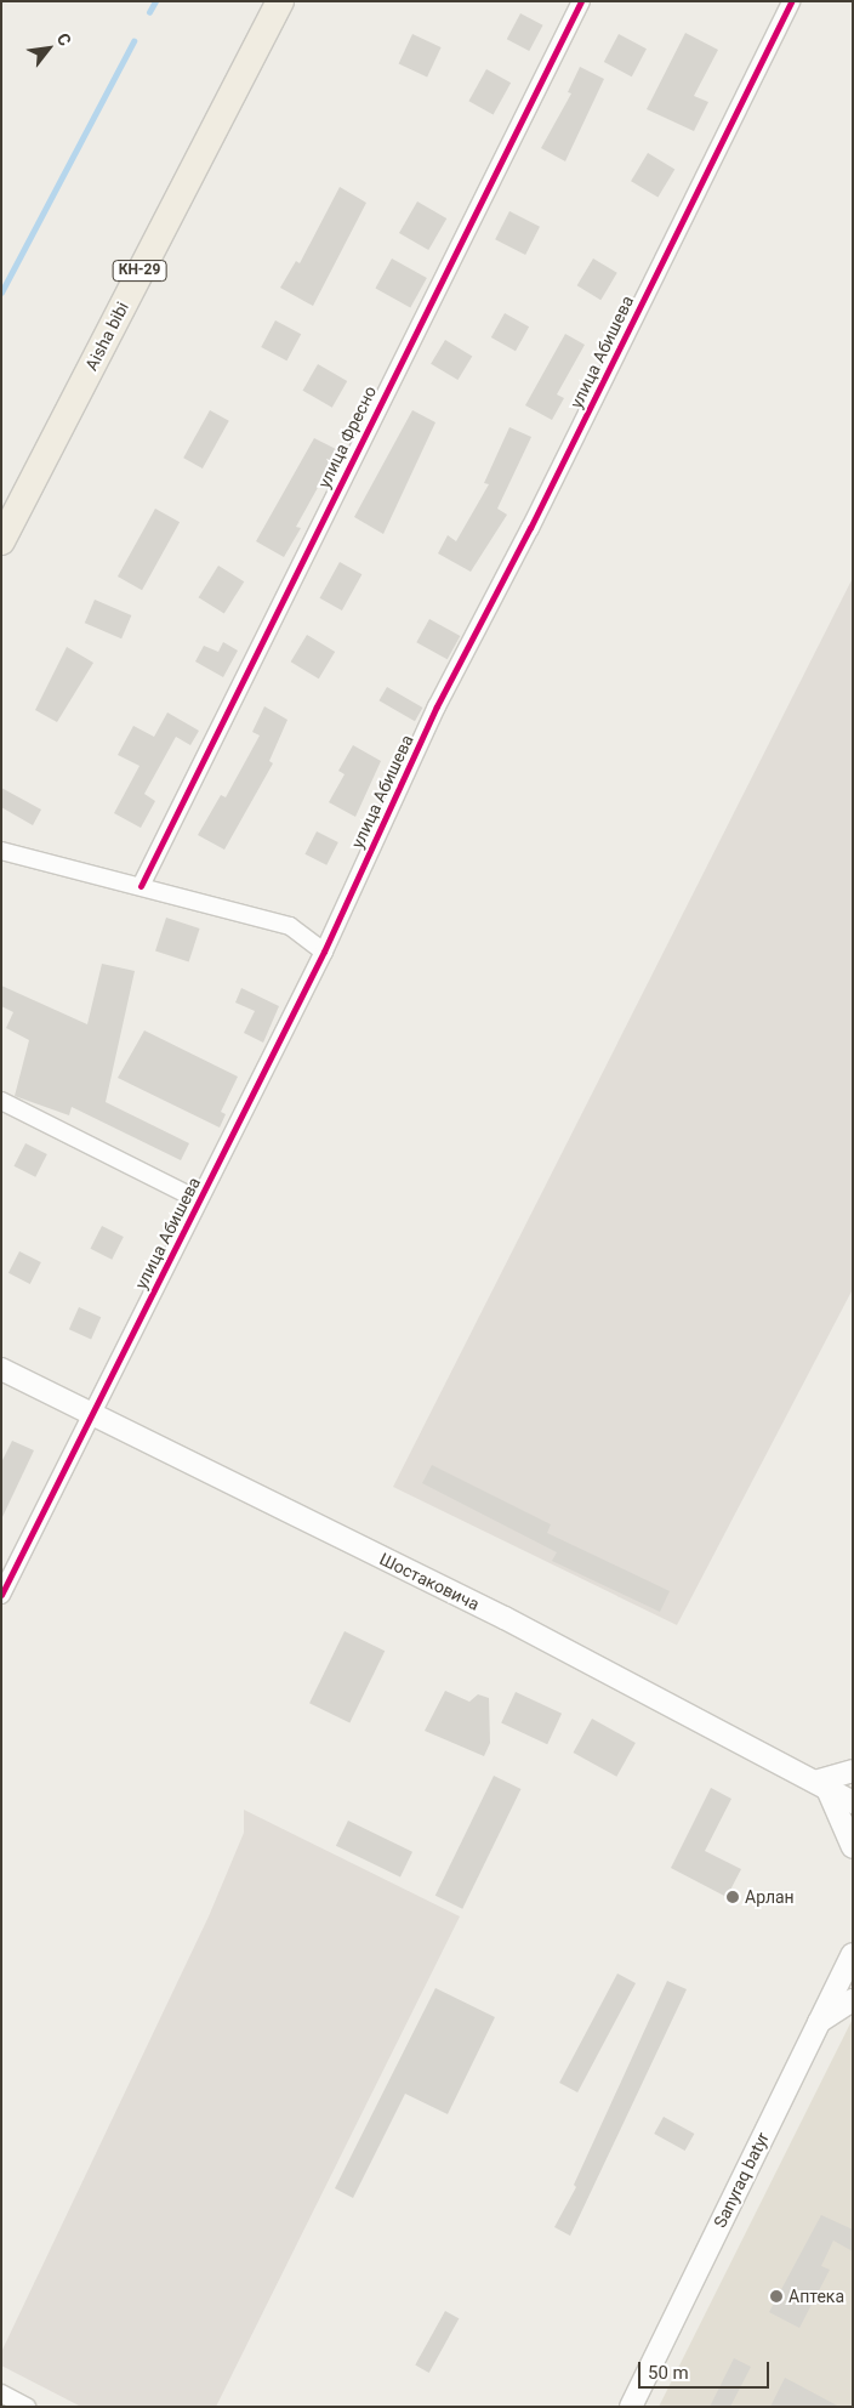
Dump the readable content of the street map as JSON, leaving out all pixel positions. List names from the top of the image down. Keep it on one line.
{"streets":{"main road":["КН-29","Aisha bibi"],"street":["улица Абишева","улица Фресно","Шостаковича","Sanyraq batyr"]},"crossings":[["улица Абишева","Шостаковича"]],"places":["Арлан","Аптека"],"scale_bar":"50 m","north":"top right"}
